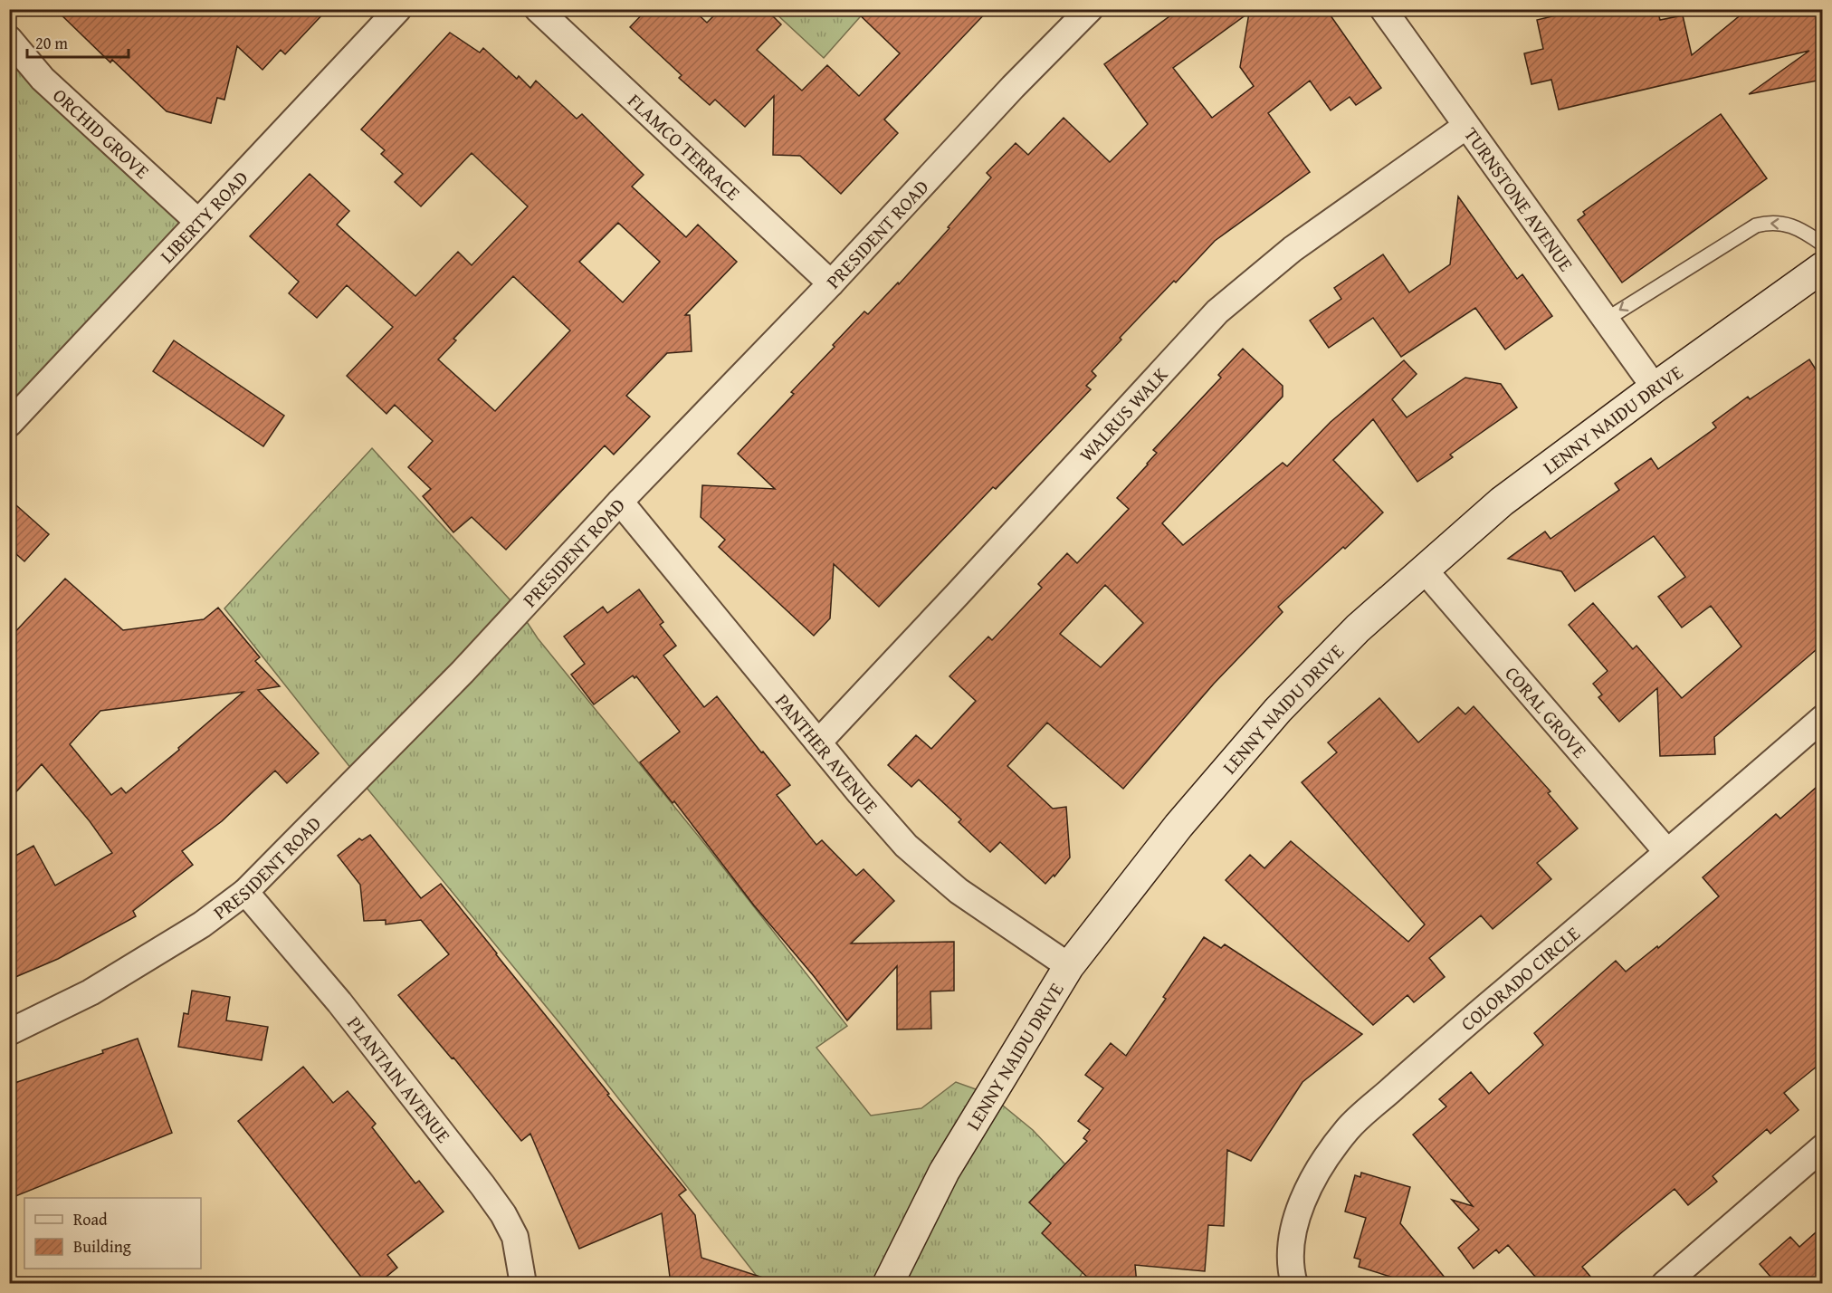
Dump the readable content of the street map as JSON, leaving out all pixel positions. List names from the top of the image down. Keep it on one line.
{"streets":{"street":["ORCHID GROVE","FLAMCO TERRACE","TURNSTONE AVENUE","LIBERTY ROAD","PRESIDENT ROAD","WALRUS WALK","LENNY NAIDU DRIVE","CORAL GROVE","PANTHER AVENUE","COLORADO CIRCLE","PLANTAIN AVENUE"]},"crossings":[["ORCHID GROVE","LIBERTY ROAD"],["FLAMCO TERRACE","PRESIDENT ROAD"],["TURNSTONE AVENUE","WALRUS WALK"],["TURNSTONE AVENUE","LENNY NAIDU DRIVE"],["PRESIDENT ROAD","PANTHER AVENUE"],["PRESIDENT ROAD","PLANTAIN AVENUE"],["WALRUS WALK","PANTHER AVENUE"],["LENNY NAIDU DRIVE","CORAL GROVE"],["LENNY NAIDU DRIVE","PANTHER AVENUE"],["CORAL GROVE","COLORADO CIRCLE"]],"legend":["Road","Building"],"scale_bar":"20 m"}
